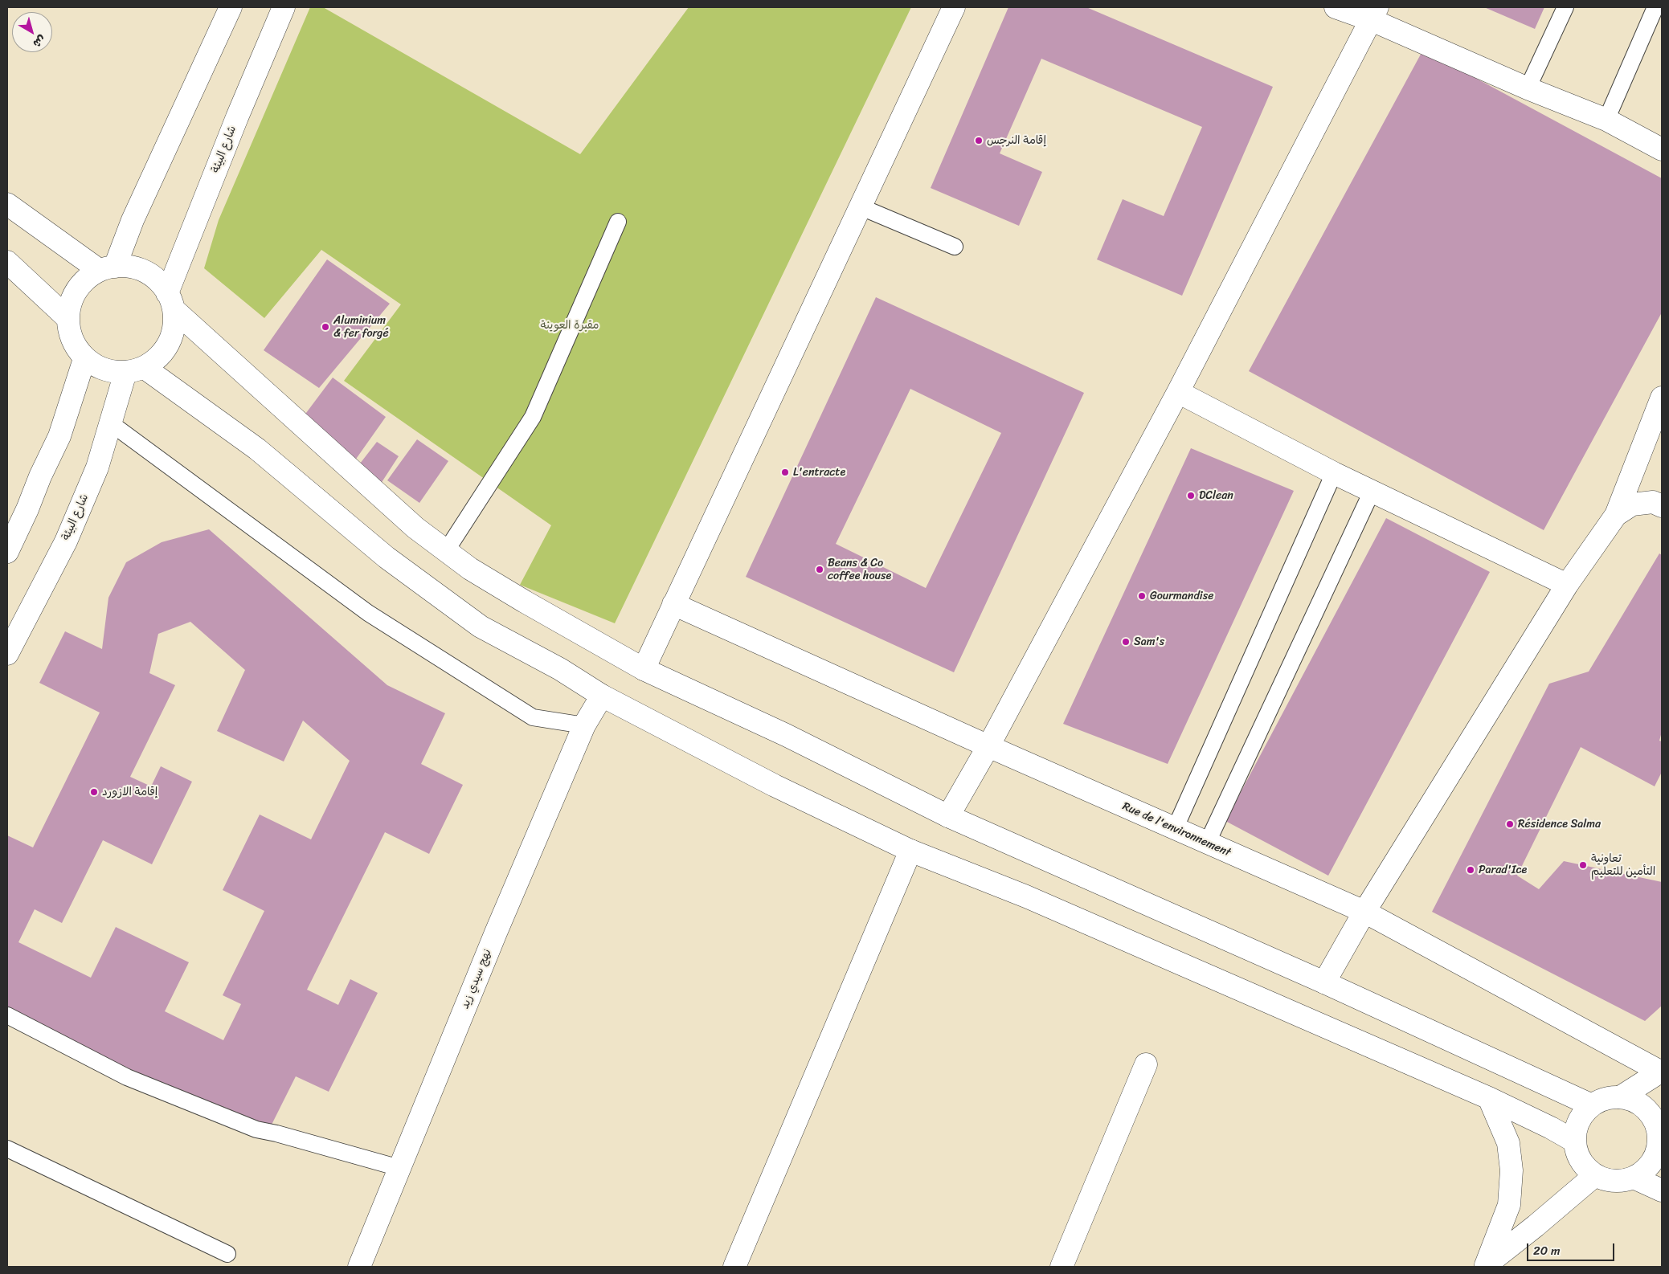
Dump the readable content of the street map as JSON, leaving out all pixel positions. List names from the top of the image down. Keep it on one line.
{"streets":{"street":["شارع البيئة","Rue de l'environnement","نهج سيدي زيد"]},"parks":["مقبرة العوينة"],"places":["إقامة النرجس","Aluminium & fer forgé","L'entracte","DClean","Beans & Co coffee house","Gourmandise","Sam's","إقامة الازورد","Résidence Salma","تعاونية التأمين للتعليم","Parad'Ice"],"scale_bar":"20 m","north":"bottom right"}
